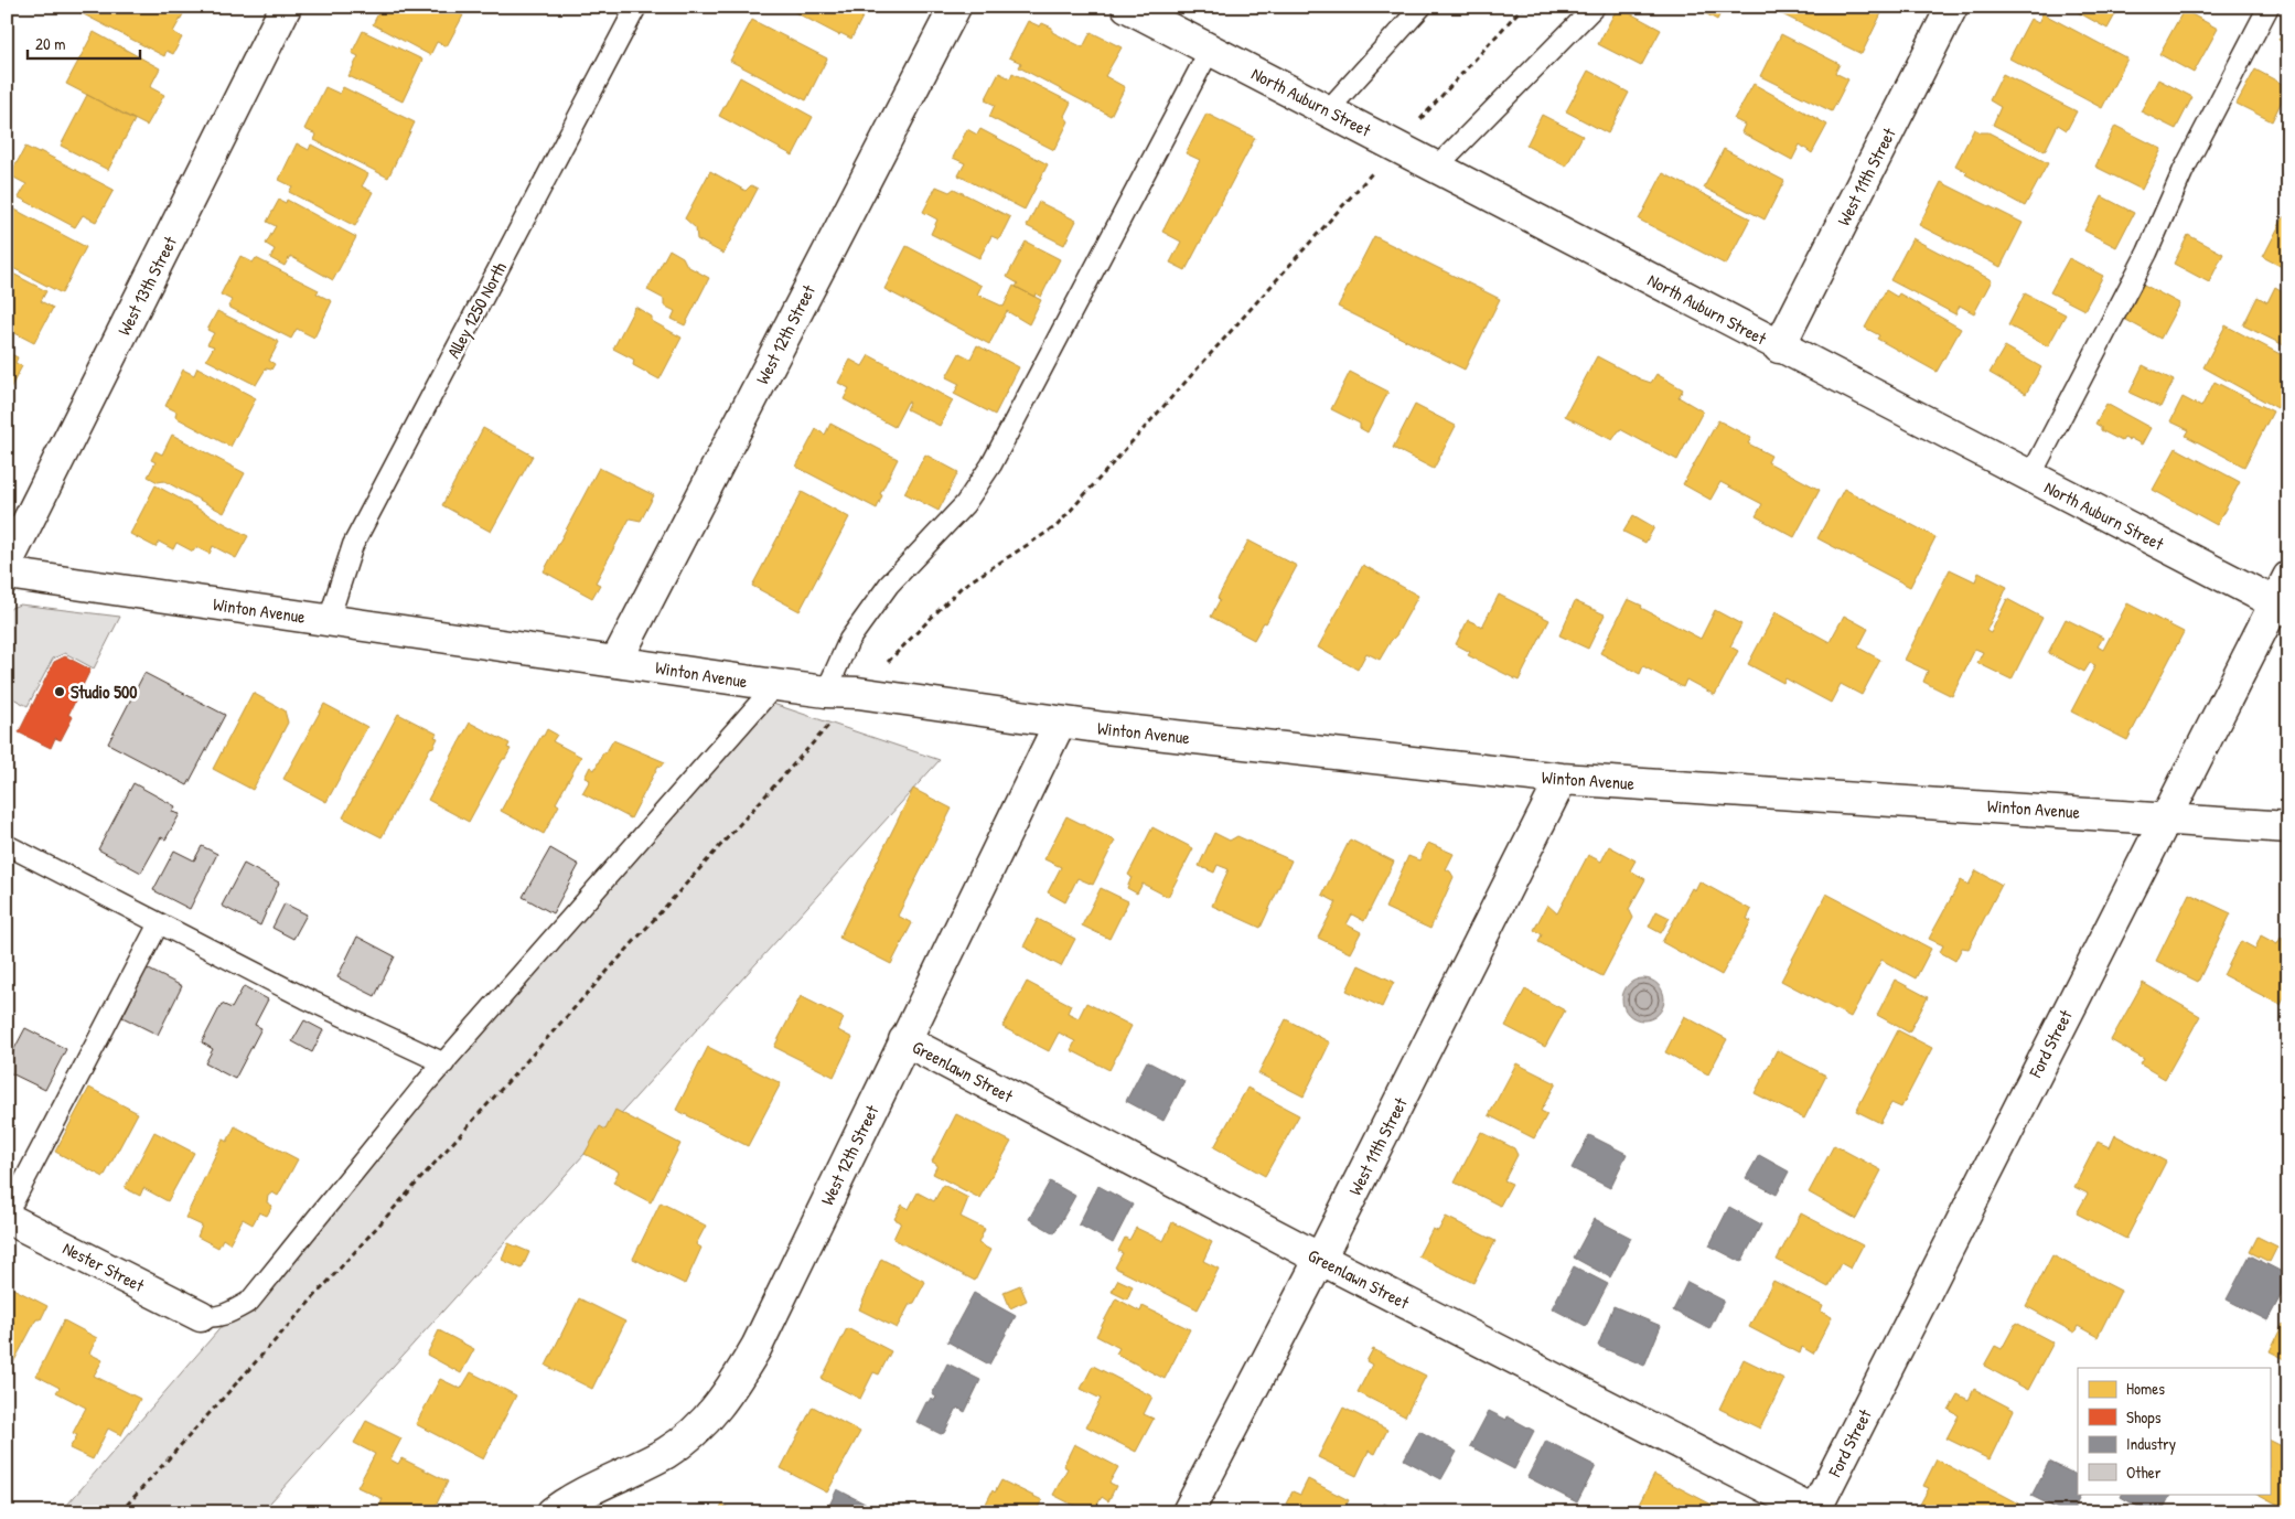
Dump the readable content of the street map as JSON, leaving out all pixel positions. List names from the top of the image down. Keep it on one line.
{"streets":{"street":["North Auburn Street","West 11th Street","West 13th Street","West 12th Street","Winton Avenue","Ford Street","Greenlawn Street","Nester Street"],"lane":["Alley 1250 North"]},"crossings":[["North Auburn Street","West 11th Street"],["North Auburn Street","Ford Street"],["West 11th Street","Winton Avenue"],["West 11th Street","Greenlawn Street"],["Alley 1250 North","Winton Avenue"],["West 12th Street","Winton Avenue"],["West 12th Street","Greenlawn Street"],["Winton Avenue","Ford Street"],["Ford Street","Greenlawn Street"]],"places":["Studio 500"],"legend":["Homes","Shops","Industry","Other"],"scale_bar":"20 m"}
